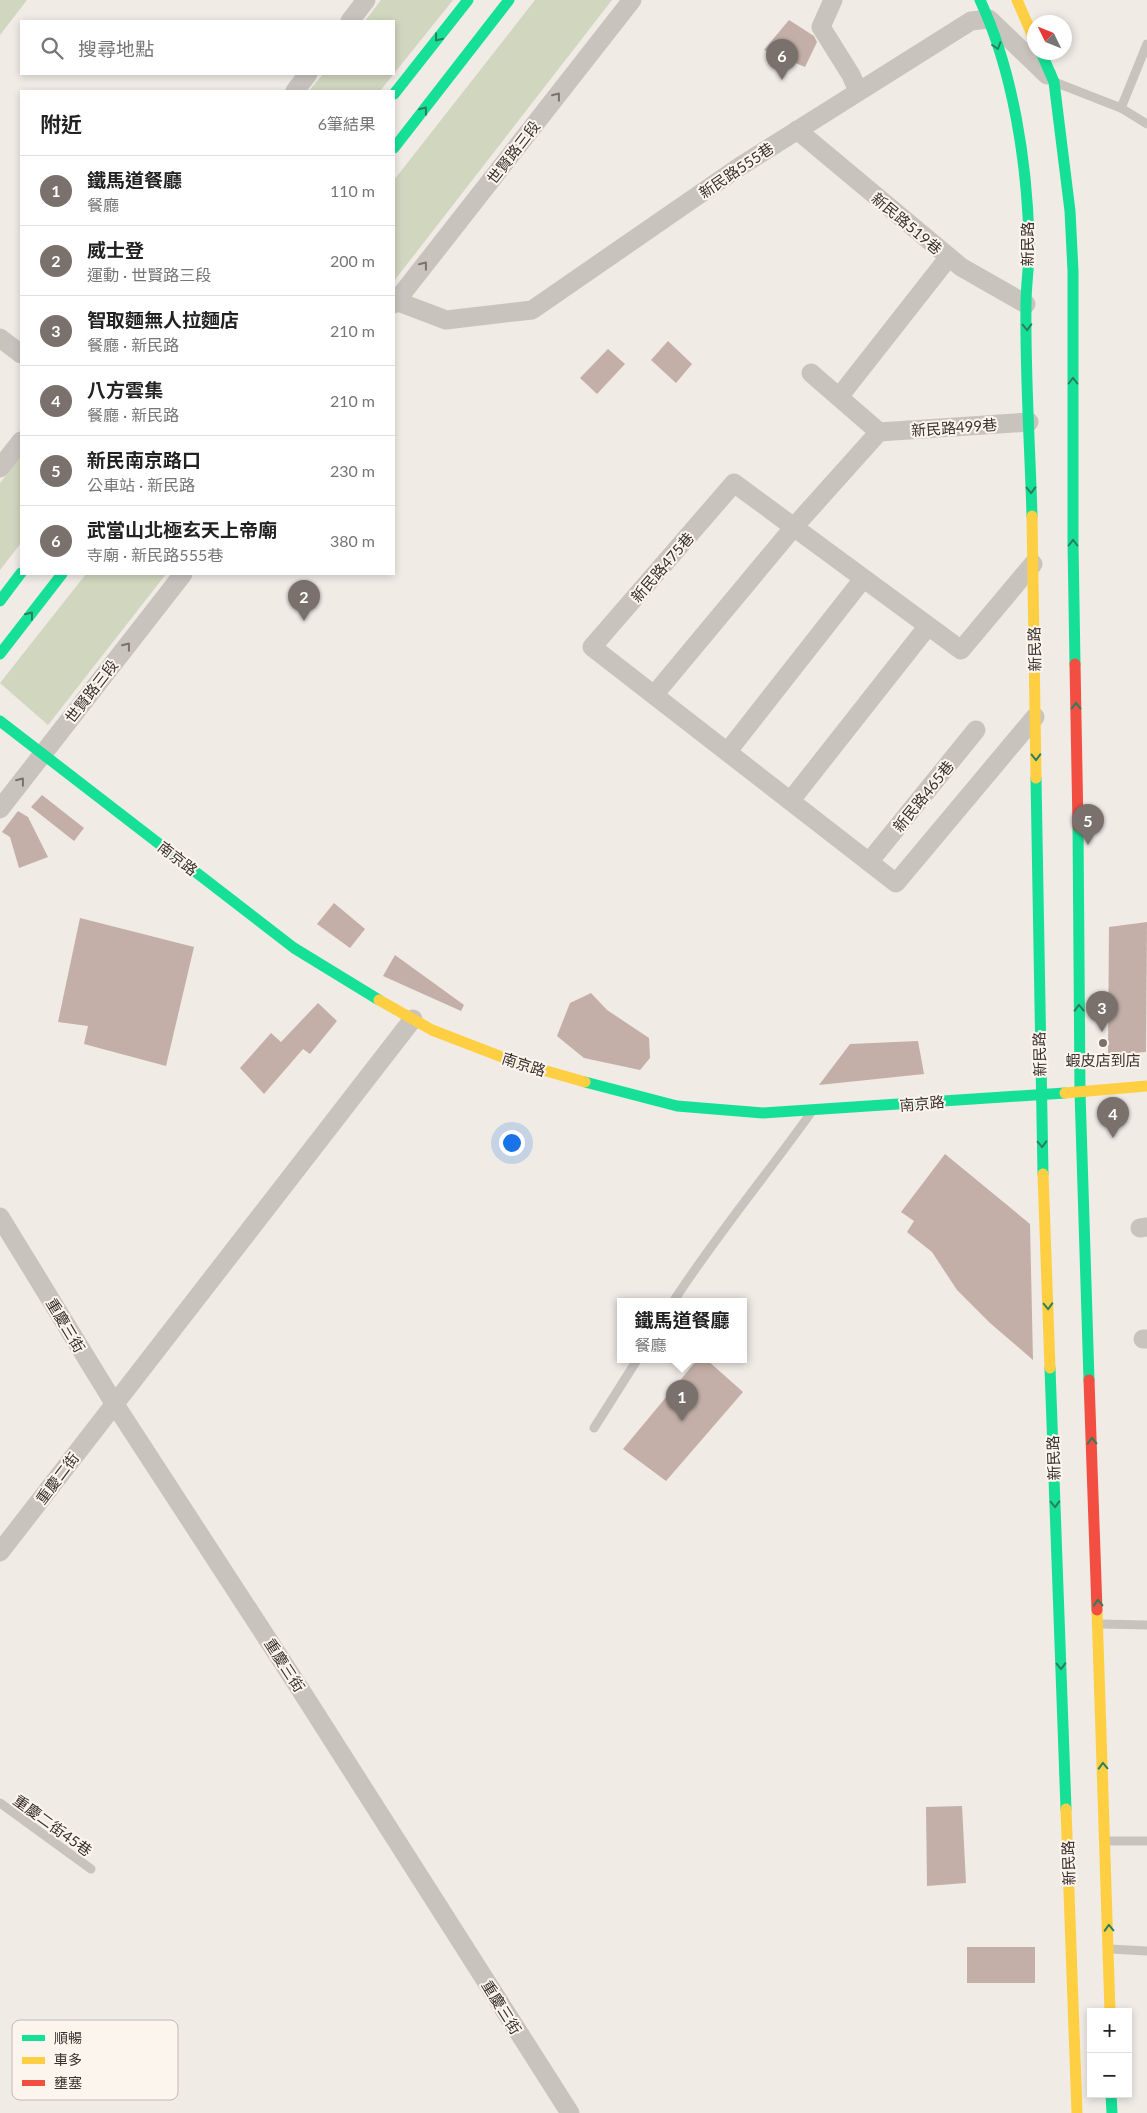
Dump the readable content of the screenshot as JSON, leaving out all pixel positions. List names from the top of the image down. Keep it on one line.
{"streets":{"street":["世賢路三段","新民路555巷","新民路519巷","新民路","新民路499巷","新民路475巷","新民路465巷","南京路","重慶三街","重慶二街"],"lane":["重慶二街45巷"]},"crossings":[["世賢路三段","新民路555巷"],["世賢路三段","南京路"],["新民路555巷","新民路519巷"],["新民路555巷","新民路"],["新民路519巷","新民路"],["新民路","新民路499巷"],["新民路","新民路475巷"],["新民路","南京路"],["新民路475巷","新民路465巷"],["南京路","重慶二街"],["重慶三街","重慶二街"]],"places":["蝦皮店到店"],"legend":["順暢","車多","壅塞"],"north":"top left","page":{"search":"搜尋地點","pins":["6","2","5","3","4","1"],"heading":["附近","6筆結果"],"list":[{"mark":"1","name":"鐵馬道餐廳","note":"餐廳","value":"110 m"},{"mark":"2","name":"威士登","note":"運動 · 世賢路三段","value":"200 m"},{"mark":"3","name":"智取麵無人拉麵店","note":"餐廳 · 新民路","value":"210 m"},{"mark":"4","name":"八方雲集","note":"餐廳 · 新民路","value":"210 m"},{"mark":"5","name":"新民南京路口","note":"公車站 · 新民路","value":"230 m"},{"mark":"6","name":"武當山北極玄天上帝廟","note":"寺廟 · 新民路555巷","value":"380 m"}],"popup":["鐵馬道餐廳","餐廳"],"map_buttons":["+","−"]}}
